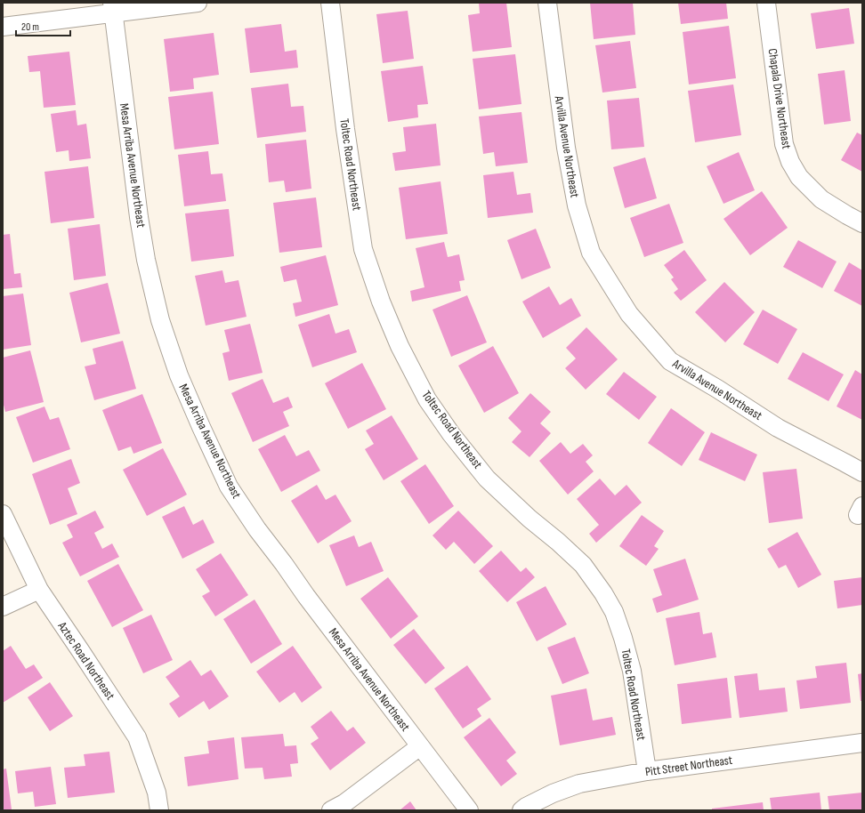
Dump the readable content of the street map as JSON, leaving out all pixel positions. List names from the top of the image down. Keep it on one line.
{"streets":{"street":["Chapala Drive Northeast","Arvilla Avenue Northeast","Toltec Road Northeast","Mesa Arriba Avenue Northeast","Aztec Road Northeast","Pitt Street Northeast"]},"crossings":[["Toltec Road Northeast","Pitt Street Northeast"]],"scale_bar":"20 m"}
